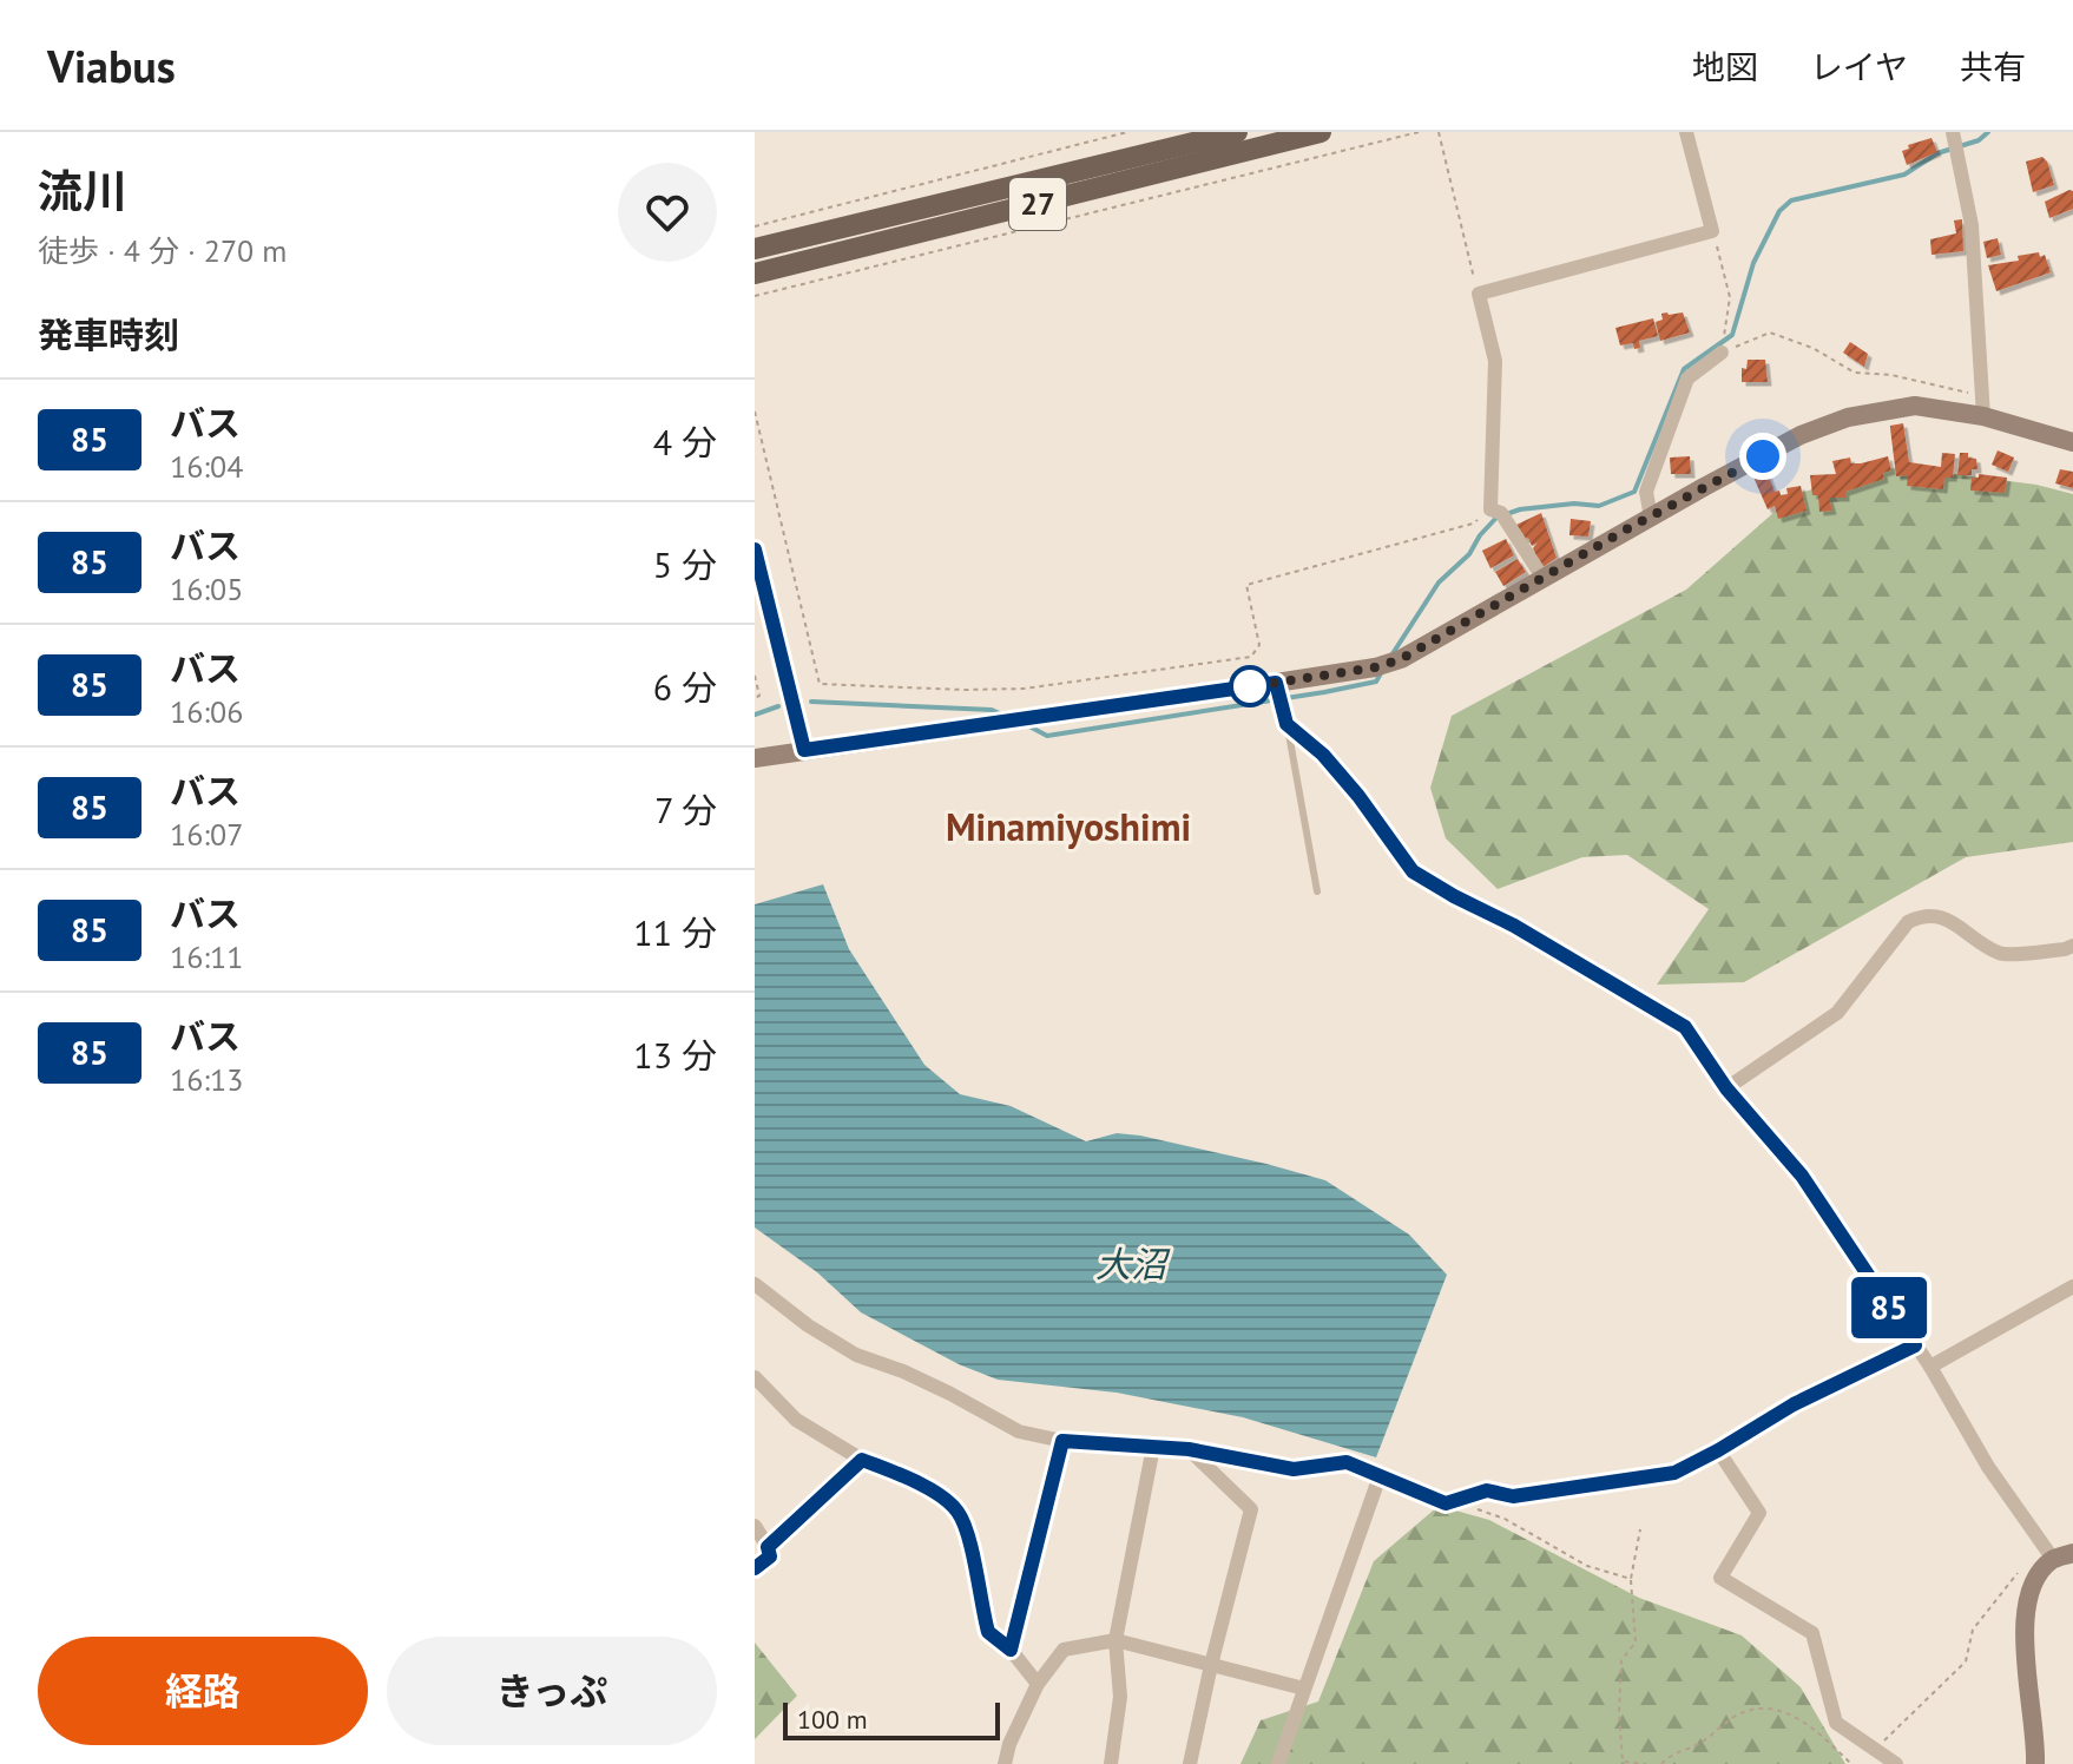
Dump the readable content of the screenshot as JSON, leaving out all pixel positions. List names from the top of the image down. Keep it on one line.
{"streets":{"main road":["27"]},"districts":["Minamiyoshimi"],"water":["大沼"],"lines":["bus line 85"],"scale_bar":"100 m","page":{"header":"Viabus","nav":["地図","レイヤ","共有"],"heading":[["流川","徒歩 · 4 分 · 270 m"],"発車時刻"],"on_map":"85","list":[{"mark":"85","name":"バス","note":"16:04","value":"4 分"},{"mark":"85","name":"バス","note":"16:05","value":"5 分"},{"mark":"85","name":"バス","note":"16:06","value":"6 分"},{"mark":"85","name":"バス","note":"16:07","value":"7 分"},{"mark":"85","name":"バス","note":"16:11","value":"11 分"},{"mark":"85","name":"バス","note":"16:13","value":"13 分"}],"buttons":["経路","きっぷ"],"scale":"100 m"}}
